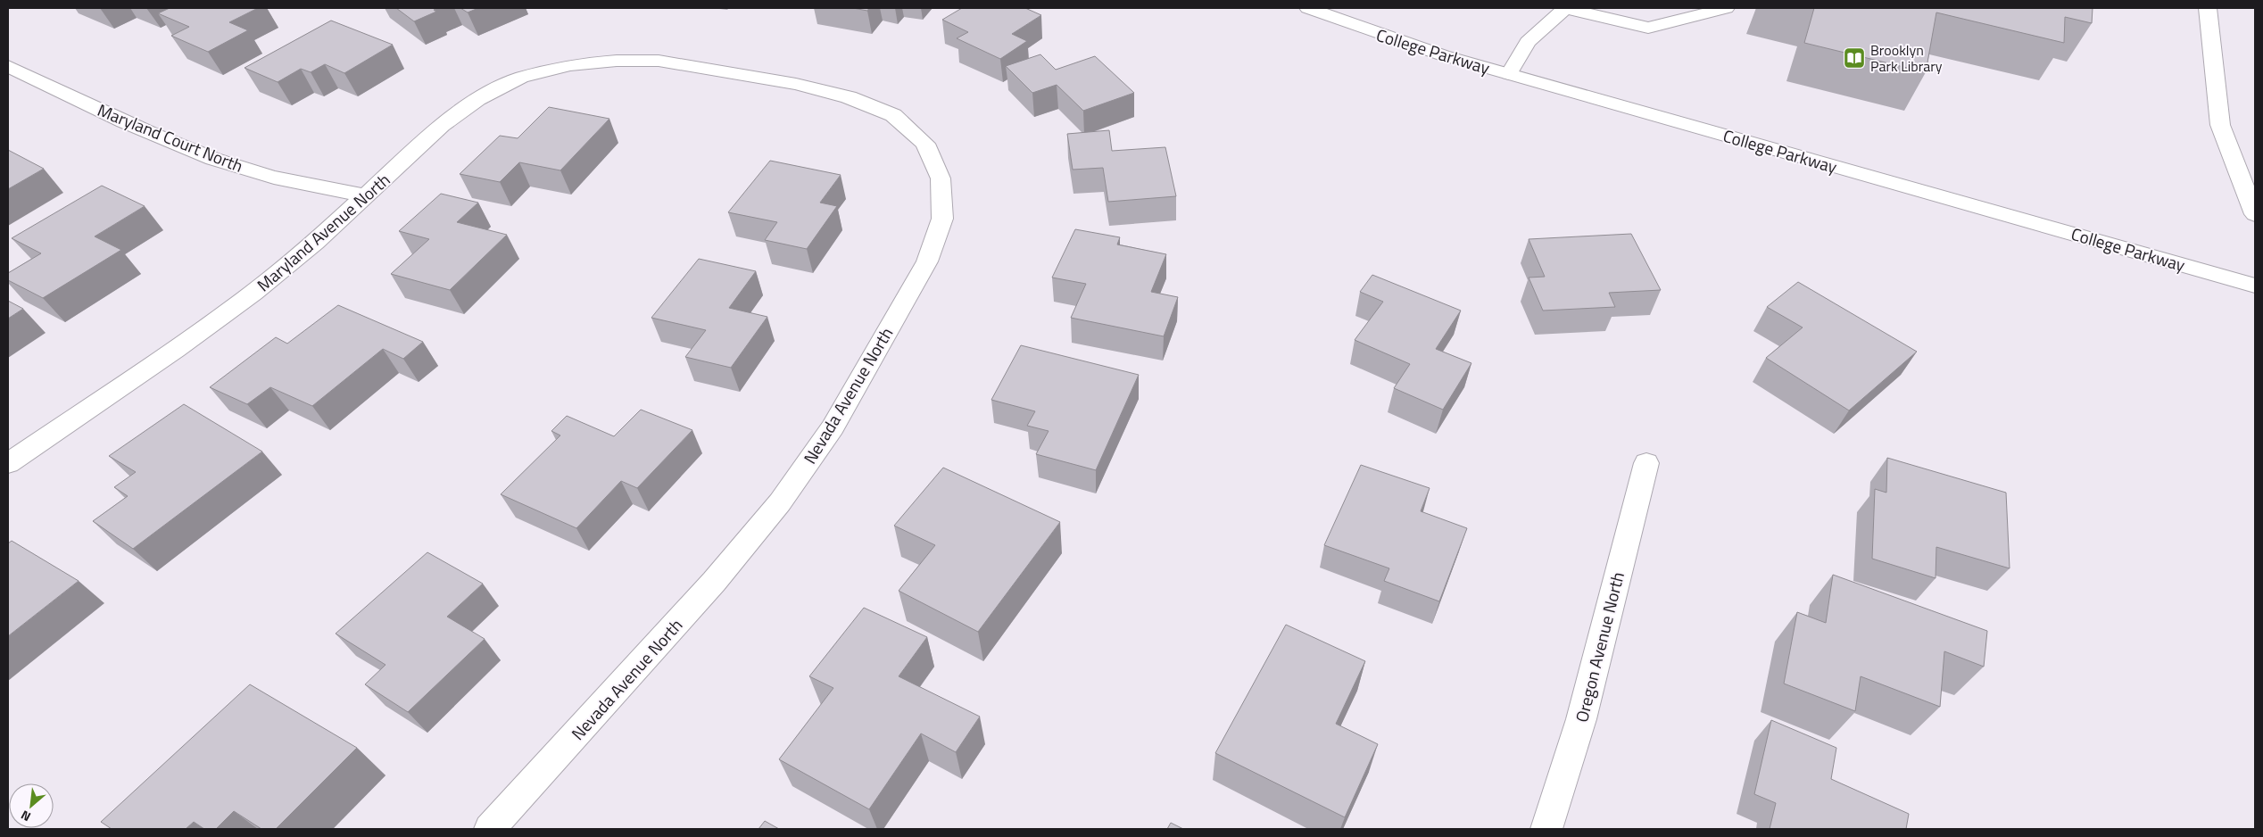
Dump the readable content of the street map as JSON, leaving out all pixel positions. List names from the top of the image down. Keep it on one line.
{"streets":{"street":["College Parkway","Maryland Court North","Maryland Avenue North","Nevada Avenue North","Oregon Avenue North"]},"crossings":[["Maryland Court North","Maryland Avenue North"],["Maryland Avenue North","Nevada Avenue North"]],"places":{"library":["Brooklyn Park Library"]},"north":"bottom left"}
